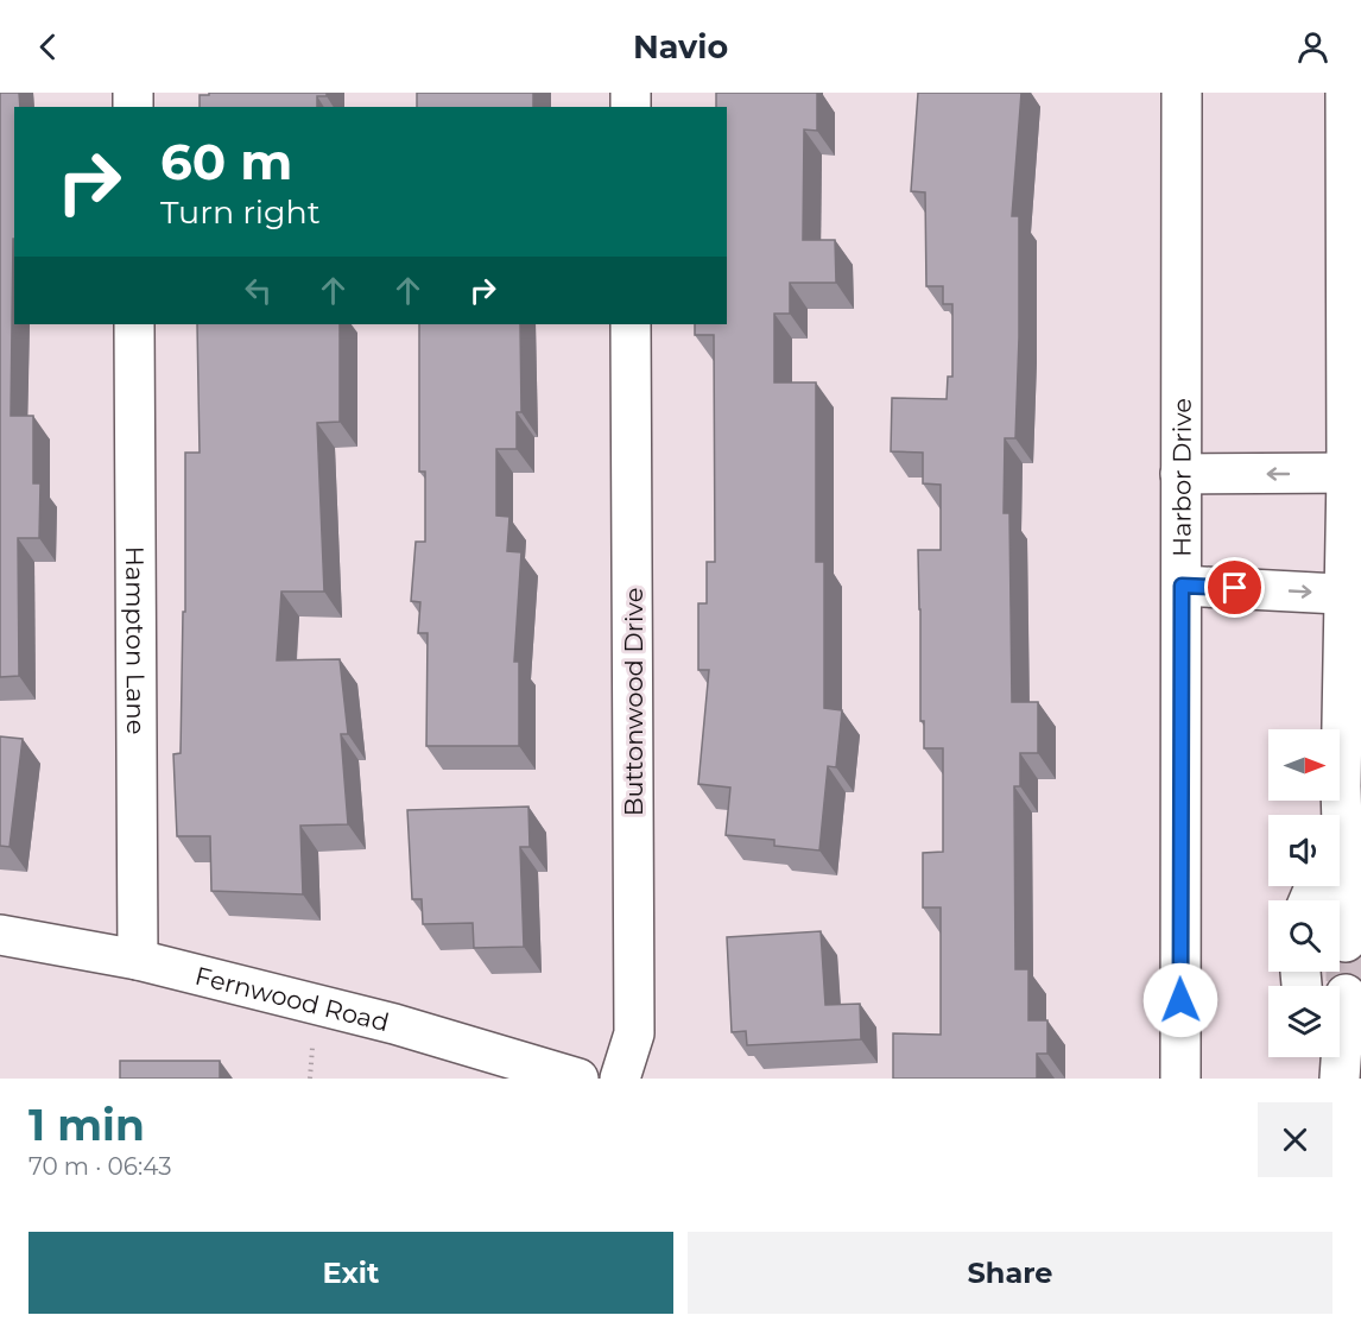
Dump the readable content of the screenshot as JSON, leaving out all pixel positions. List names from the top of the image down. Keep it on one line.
{"streets":{"street":["Harbor Drive","Hampton Lane","Buttonwood Drive","Fernwood Road"]},"crossings":[["Hampton Lane","Fernwood Road"]],"north":"right","page":{"header":"Navio","turn":["60 m","Turn right"],"heading":["1 min","70 m · 06:43"],"buttons":["Exit","Share"]}}
